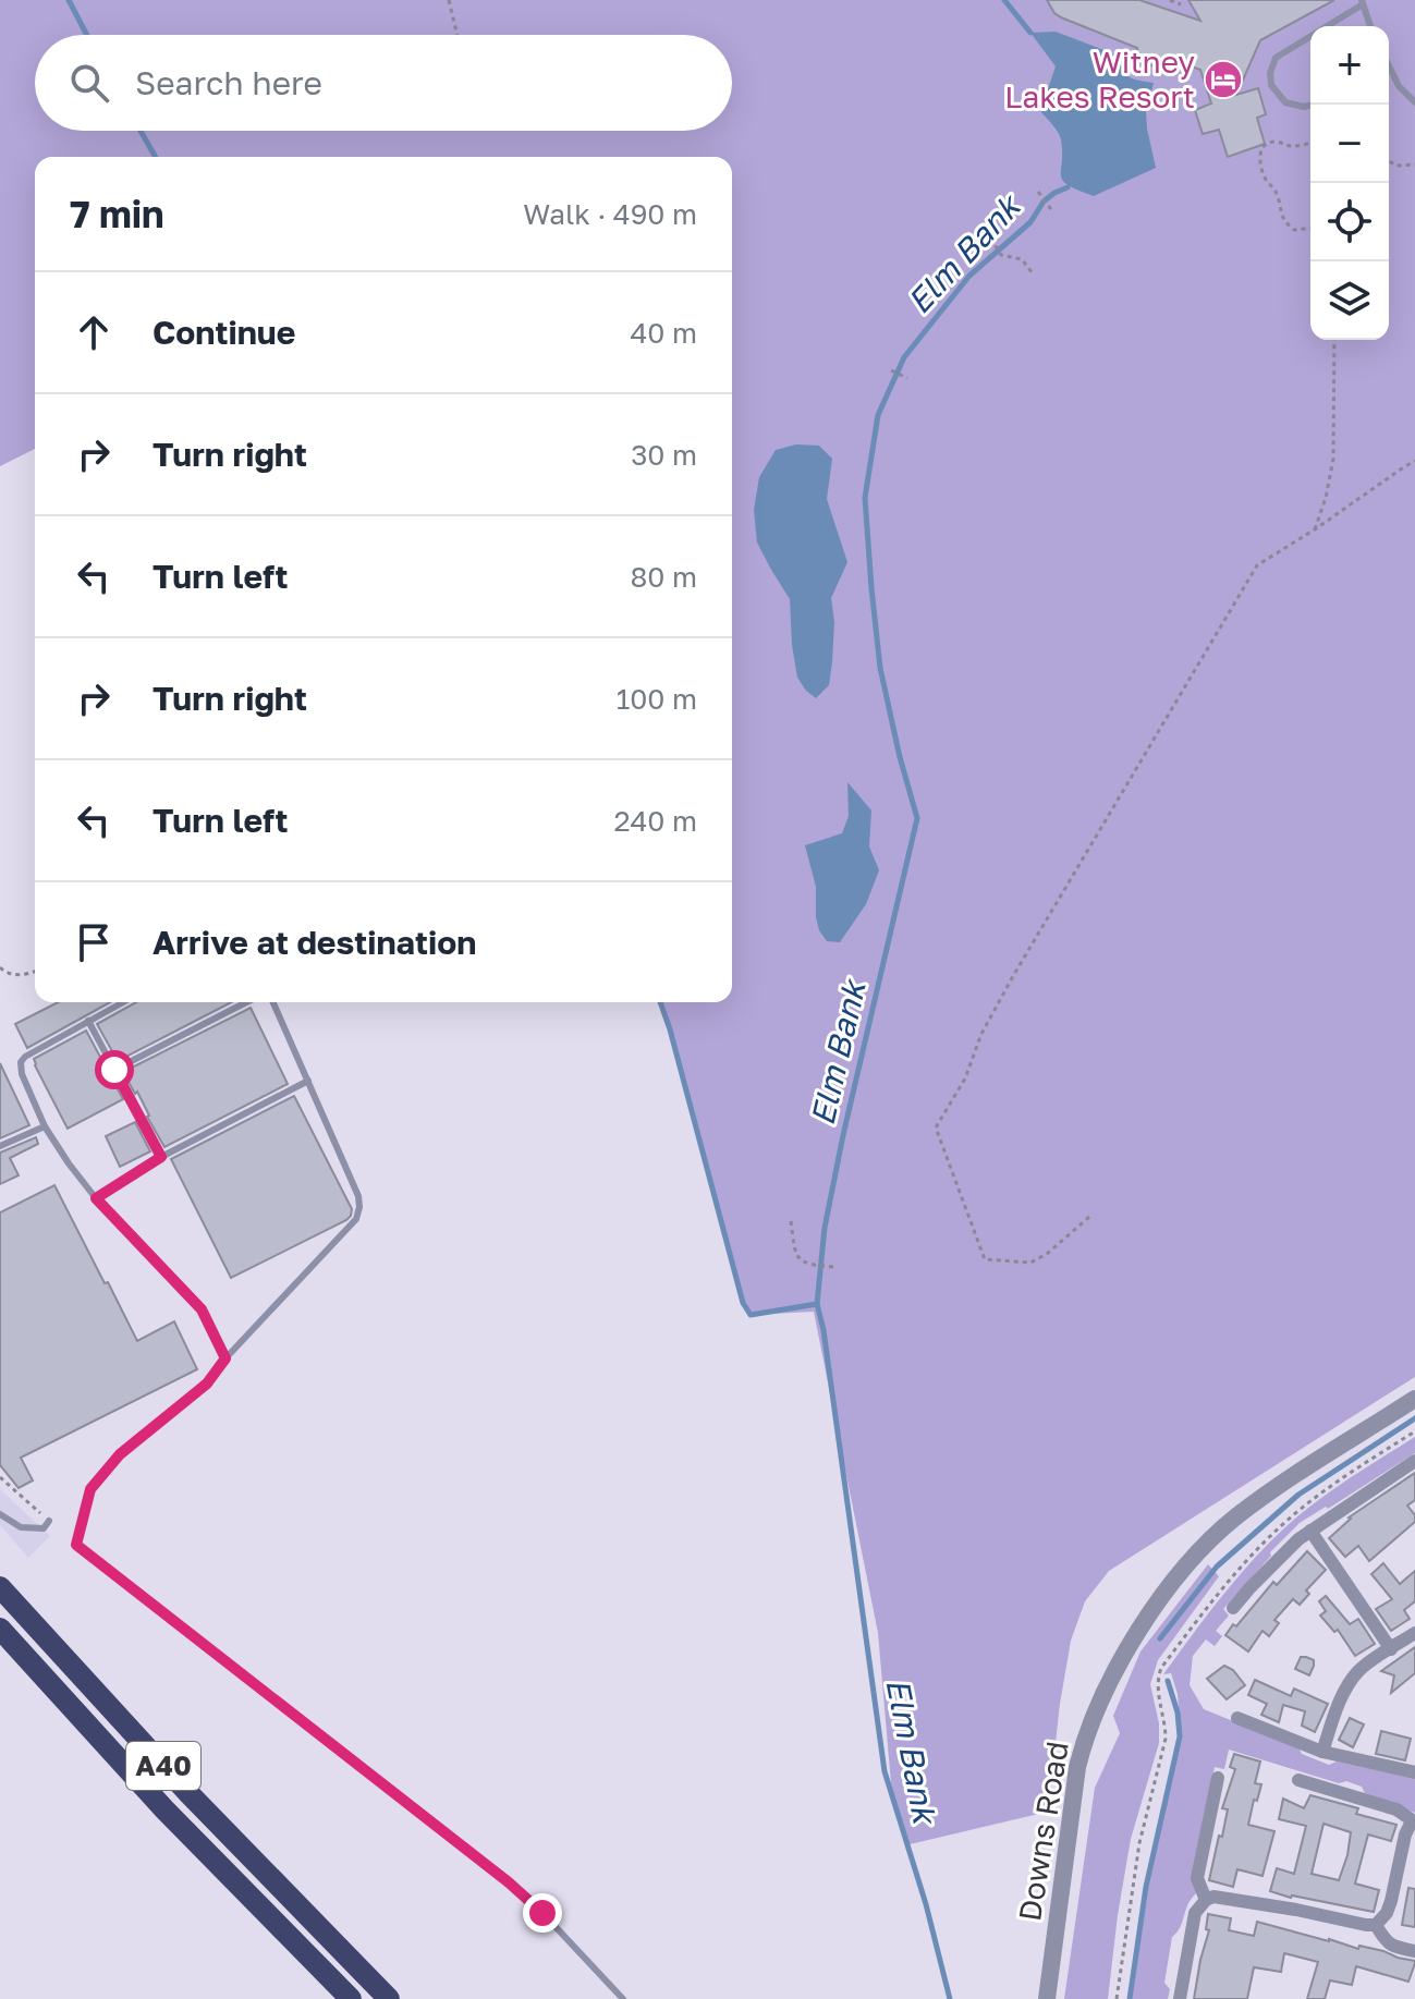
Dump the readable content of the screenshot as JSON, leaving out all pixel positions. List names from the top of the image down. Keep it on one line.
{"streets":{"highway":["A40"],"street":["Downs Road"]},"water":["Elm Bank"],"places":{"hotel":["Witney Lakes Resort"]},"page":{"map_buttons":["+","−"],"search":"Search here","heading":["7 min","Walk · 490 m"],"list":[["Continue","40 m"],["Turn right","30 m"],["Turn left","80 m"],["Turn right","100 m"],["Turn left","240 m"],"Arrive at destination"]}}
